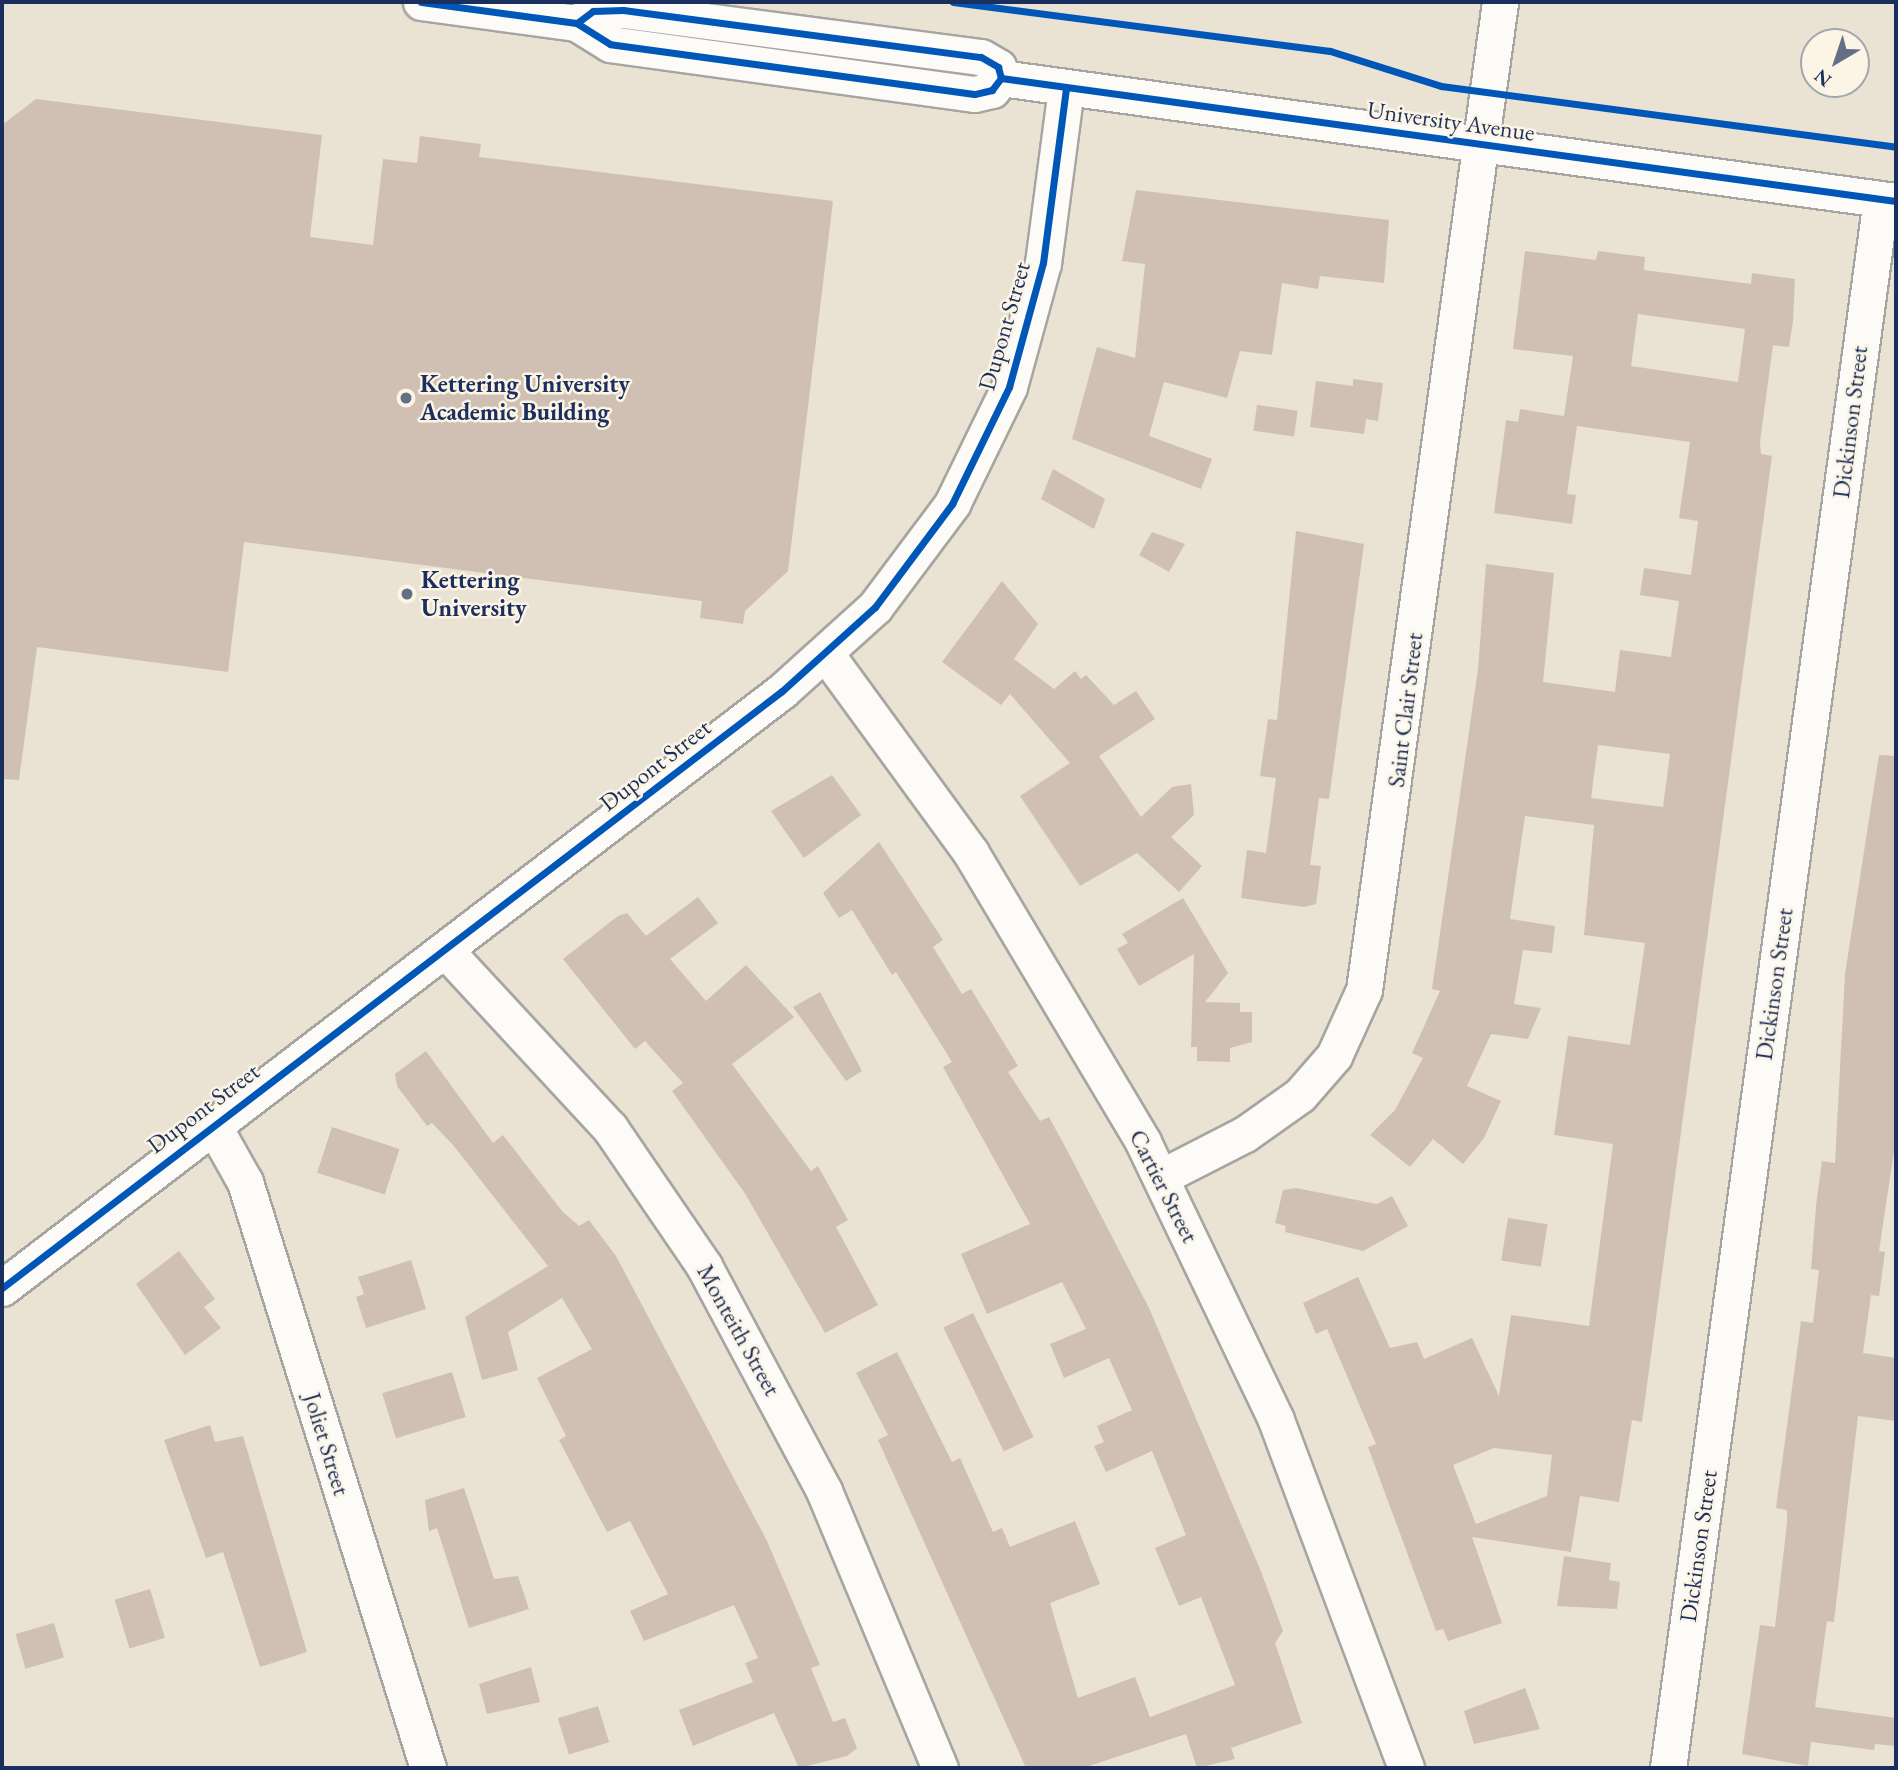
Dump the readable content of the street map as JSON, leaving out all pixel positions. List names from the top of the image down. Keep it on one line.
{"streets":{"street":["University Avenue","Dupont Street","Dickinson Street","Saint Clair Street","Cartier Street","Monteith Street","Joliet Street"]},"crossings":[["University Avenue","Dupont Street"],["University Avenue","Dickinson Street"],["University Avenue","Saint Clair Street"],["Dupont Street","Cartier Street"],["Dupont Street","Monteith Street"],["Dupont Street","Joliet Street"],["Saint Clair Street","Cartier Street"]],"places":["Kettering University Academic Building","Kettering University"],"north":"bottom left"}
